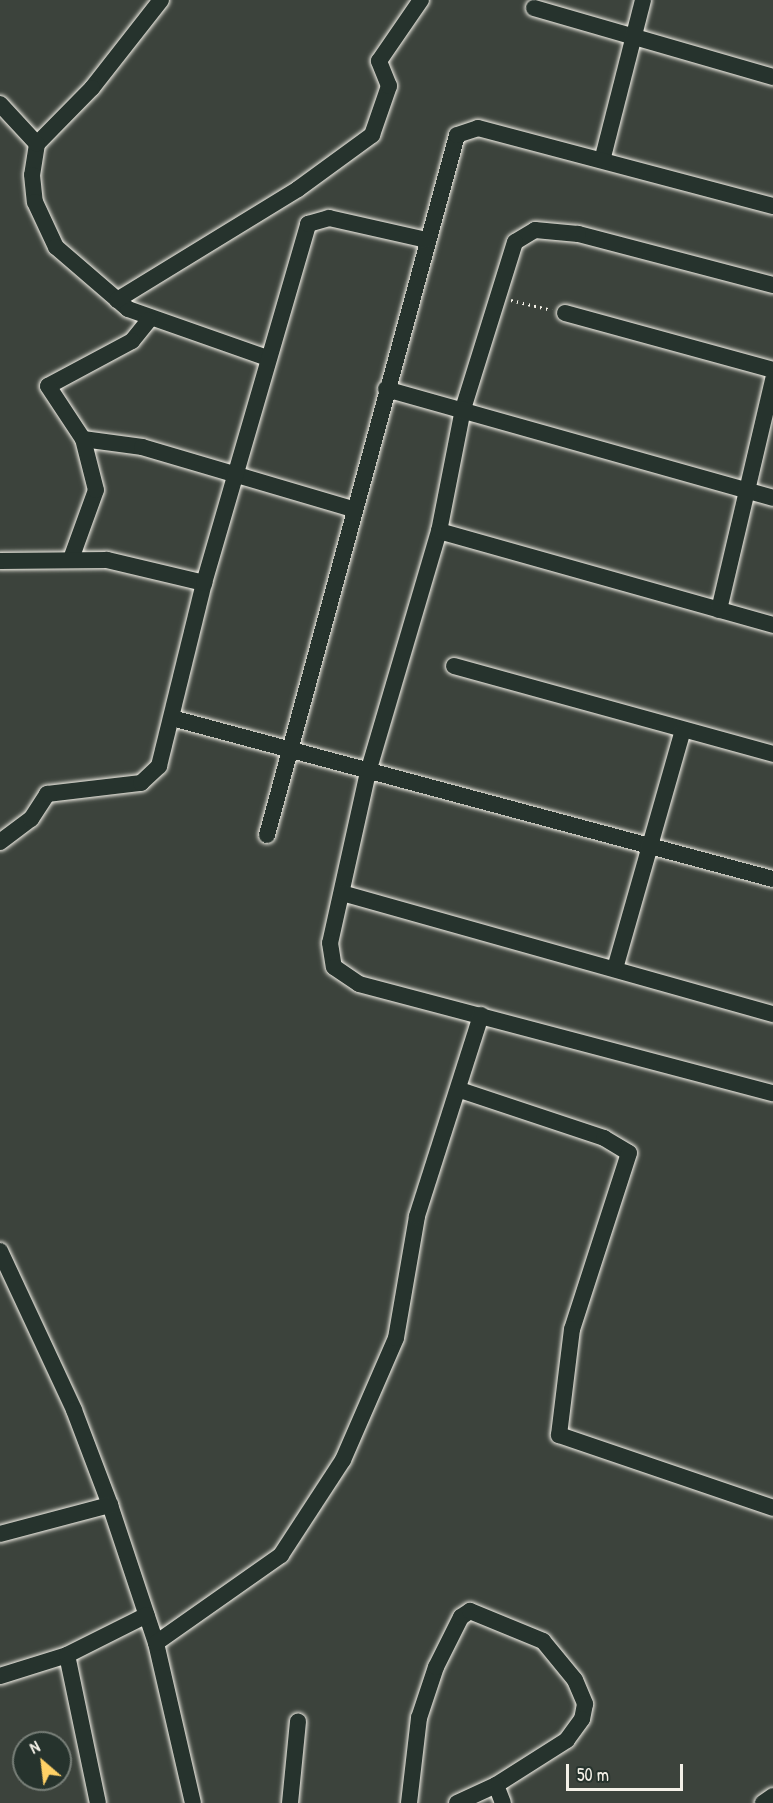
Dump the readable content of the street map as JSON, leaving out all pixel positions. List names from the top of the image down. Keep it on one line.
{"scale_bar":"50 m","north":"top left"}
